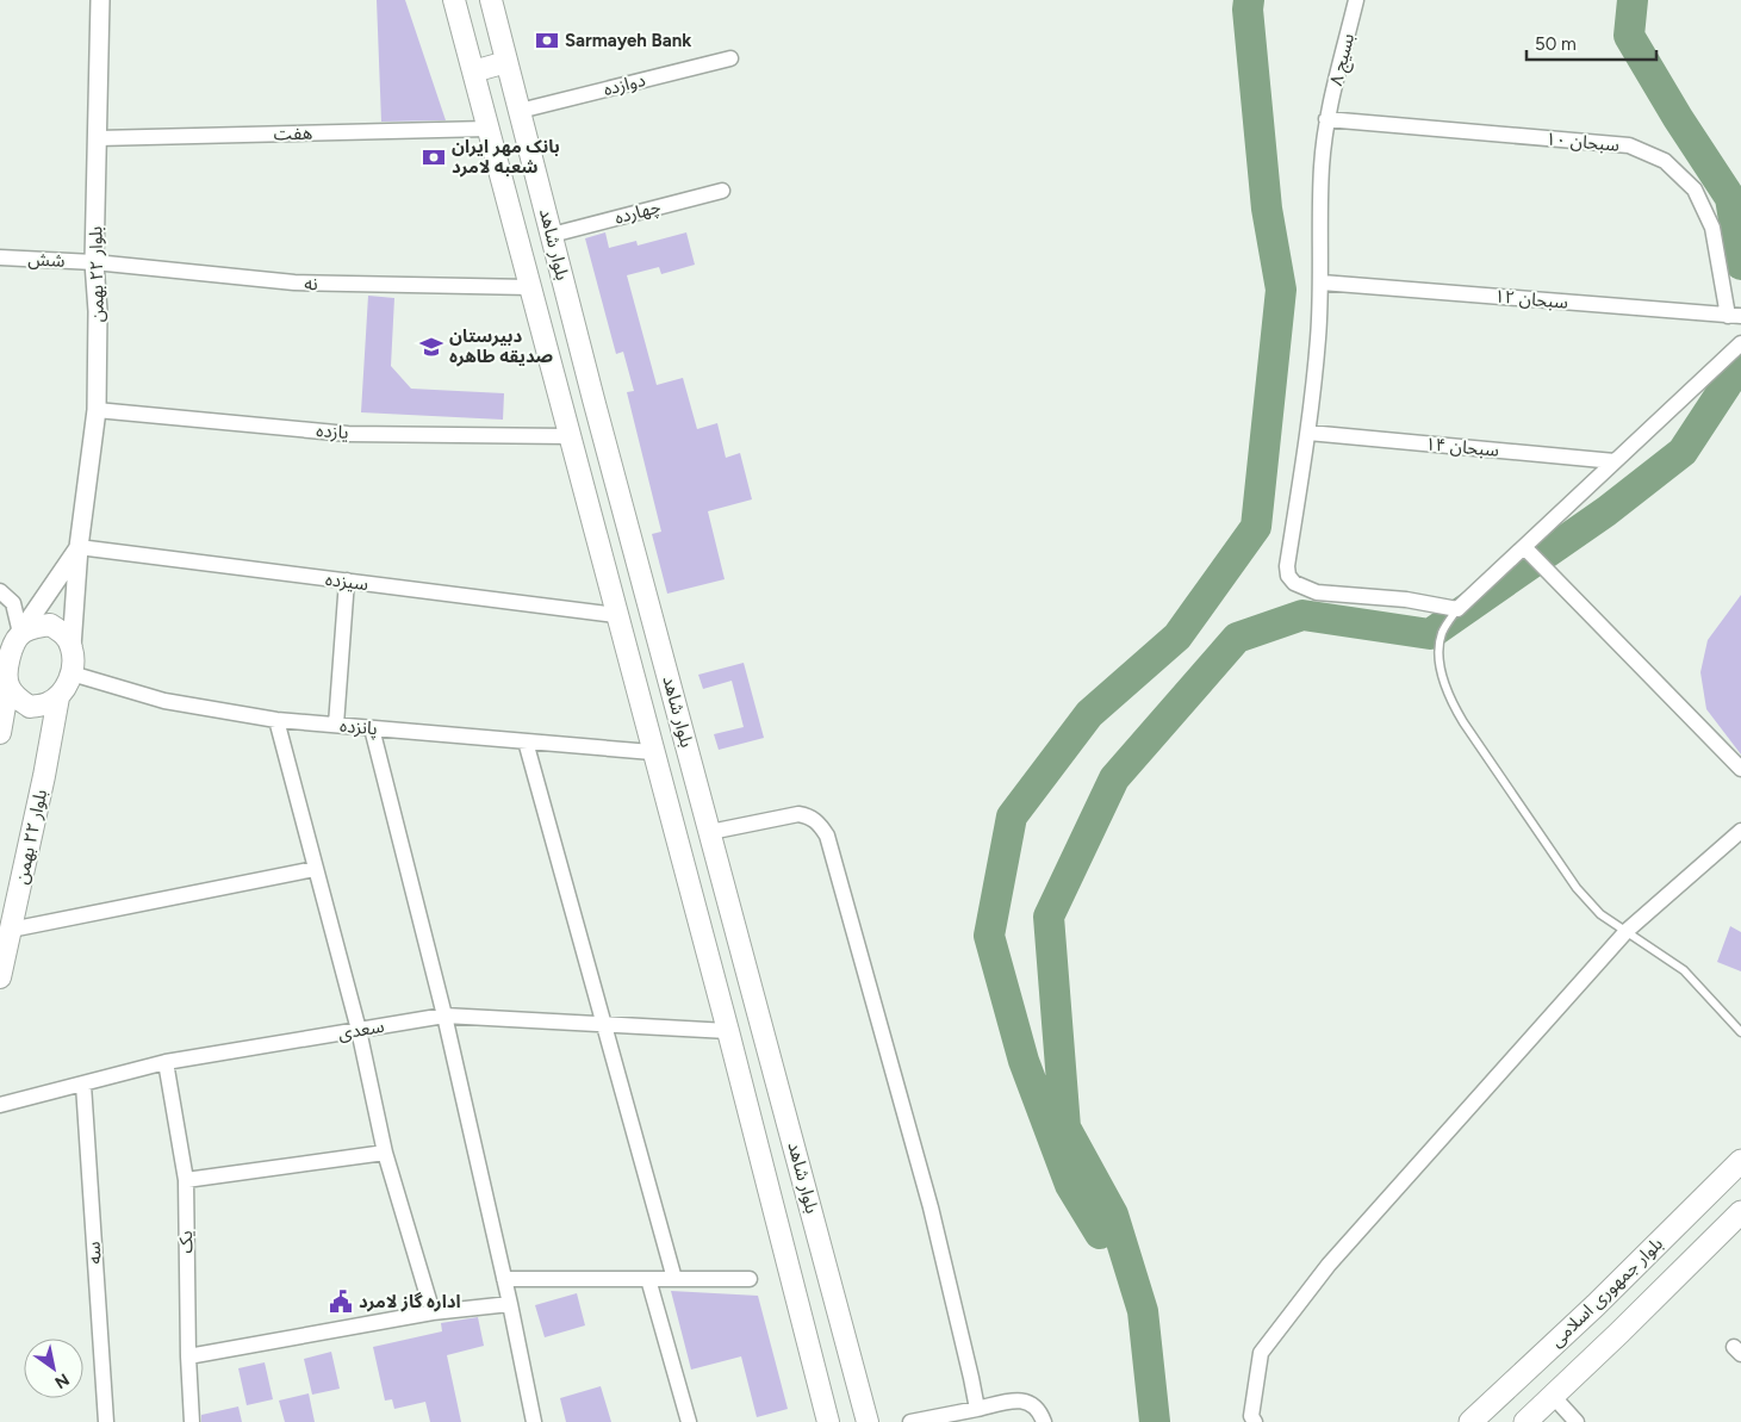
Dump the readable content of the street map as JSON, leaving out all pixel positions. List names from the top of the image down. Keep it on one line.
{"streets":{"main road":["بلوار شاهد","بلوار ۲۲ بهمن","بلوار جمهوری اسلامی"],"street":["بسیج ۸","دوازده","هفت","سبحان ۱۰","چهارده","شش","نه","سبحان ۱۲","یازده","سبحان ۱۴","سیزده","پانزده","سعدی","یک","سه"]},"crossings":[["بسیج ۸","سبحان ۱۰"],["بسیج ۸","سبحان ۱۲"],["بسیج ۸","سبحان ۱۴"],["دوازده","بلوار شاهد"],["هفت","بلوار شاهد"],["هفت","بلوار ۲۲ بهمن"],["سبحان ۱۰","سبحان ۱۲"],["چهارده","بلوار شاهد"],["بلوار شاهد","نه"],["بلوار شاهد","یازده"],["بلوار شاهد","سیزده"],["بلوار شاهد","پانزده"],["بلوار شاهد","سعدی"],["شش","بلوار ۲۲ بهمن"],["شش","نه"],["بلوار ۲۲ بهمن","نه"],["بلوار ۲۲ بهمن","یازده"],["بلوار ۲۲ بهمن","سیزده"],["بلوار ۲۲ بهمن","پانزده"],["سعدی","یک"],["سعدی","سه"]],"places":{"bank":["Sarmayeh Bank","بانک مهر ایران شعبه لامرد"],"school or university":["دبیرستان صدیقه طاهره"],"public building":["اداره گاز لامرد"]},"scale_bar":"50 m","north":"bottom right"}
